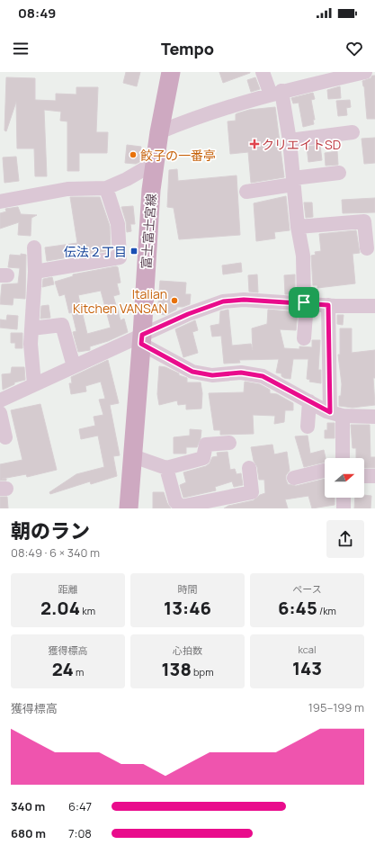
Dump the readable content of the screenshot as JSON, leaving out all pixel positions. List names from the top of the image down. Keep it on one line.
{"streets":{"main road":["富士富士宮線"]},"places":{"health":["クリエイトSD"],"other":["餃子の一番亭","Italian Kitchen VANSAN"],"transit":["伝法２丁目"]},"north":"right","page":{"status":"08:49","header":"Tempo","heading":["朝のラン","08:49 · 6 × 340 m"],"stats":[["距離","2.04 km"],["時間","13:46"],["ペース","6:45 /km"],["獲得標高","24 m"],["心拍数","138 bpm"],["kcal","143"]],"chart":["獲得標高","195–199 m"],"list":[{"name":"340 m","note":"6:47"},{"name":"680 m","note":"7:08"}]}}
